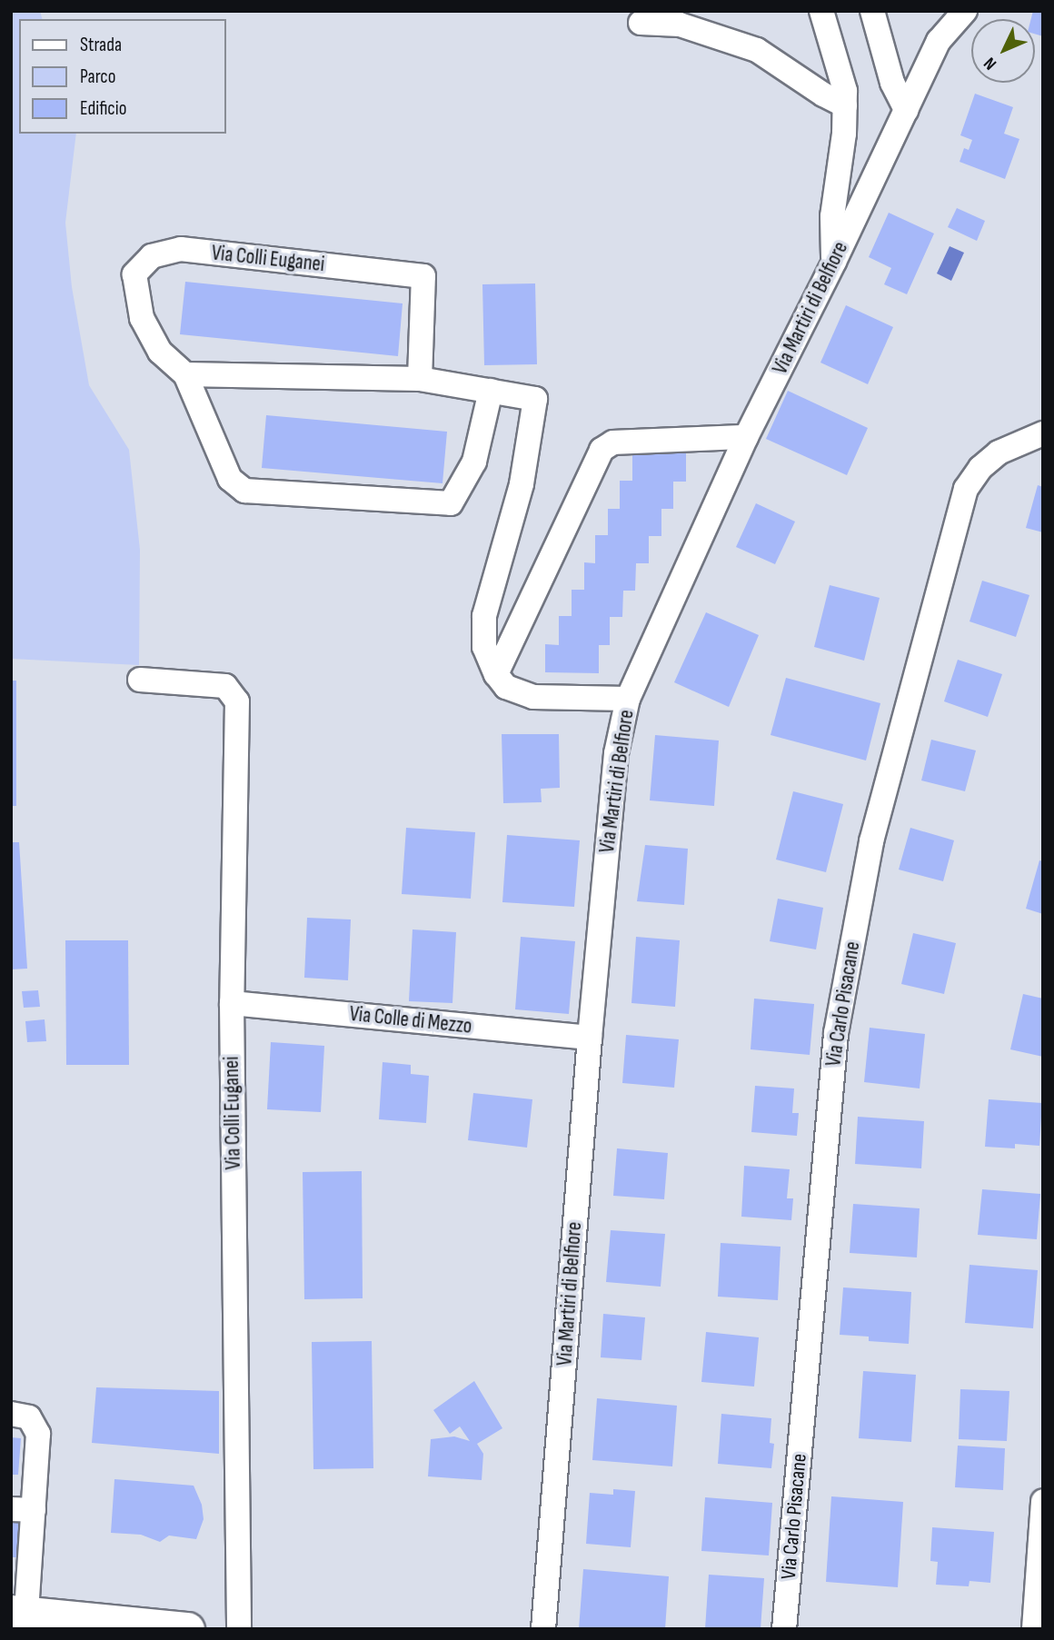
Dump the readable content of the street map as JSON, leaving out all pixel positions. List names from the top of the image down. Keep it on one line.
{"streets":{"street":["Via Colli Euganei","Via Martiri di Belfiore","Via Carlo Pisacane","Via Colle di Mezzo"]},"crossings":[["Via Colli Euganei","Via Colle di Mezzo"],["Via Martiri di Belfiore","Via Colle di Mezzo"]],"legend":["Strada","Parco","Edificio"],"north":"bottom left"}
